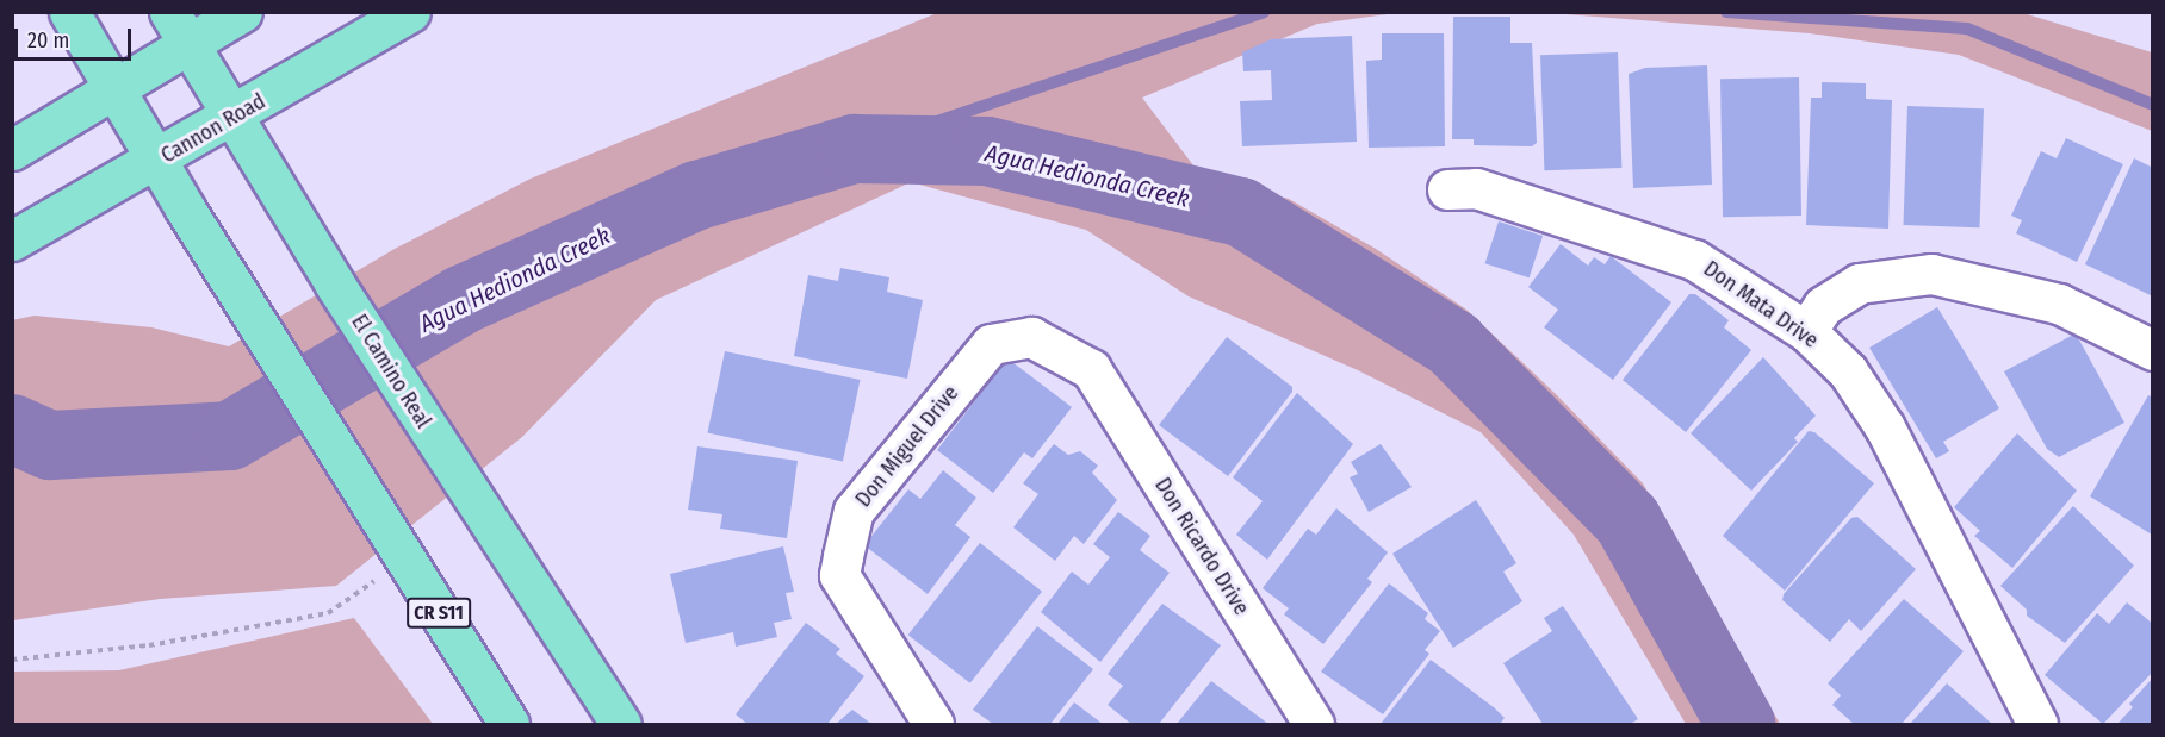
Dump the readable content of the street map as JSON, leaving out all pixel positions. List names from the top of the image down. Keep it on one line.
{"streets":{"main road":["Cannon Road","El Camino Real","CR S11"],"street":["Don Mata Drive","Don Miguel Drive","Don Ricardo Drive"]},"crossings":[["Cannon Road","El Camino Real"],["Cannon Road","CR S11"],["Don Miguel Drive","Don Ricardo Drive"]],"water":["Agua Hedionda Creek"],"scale_bar":"20 m"}
